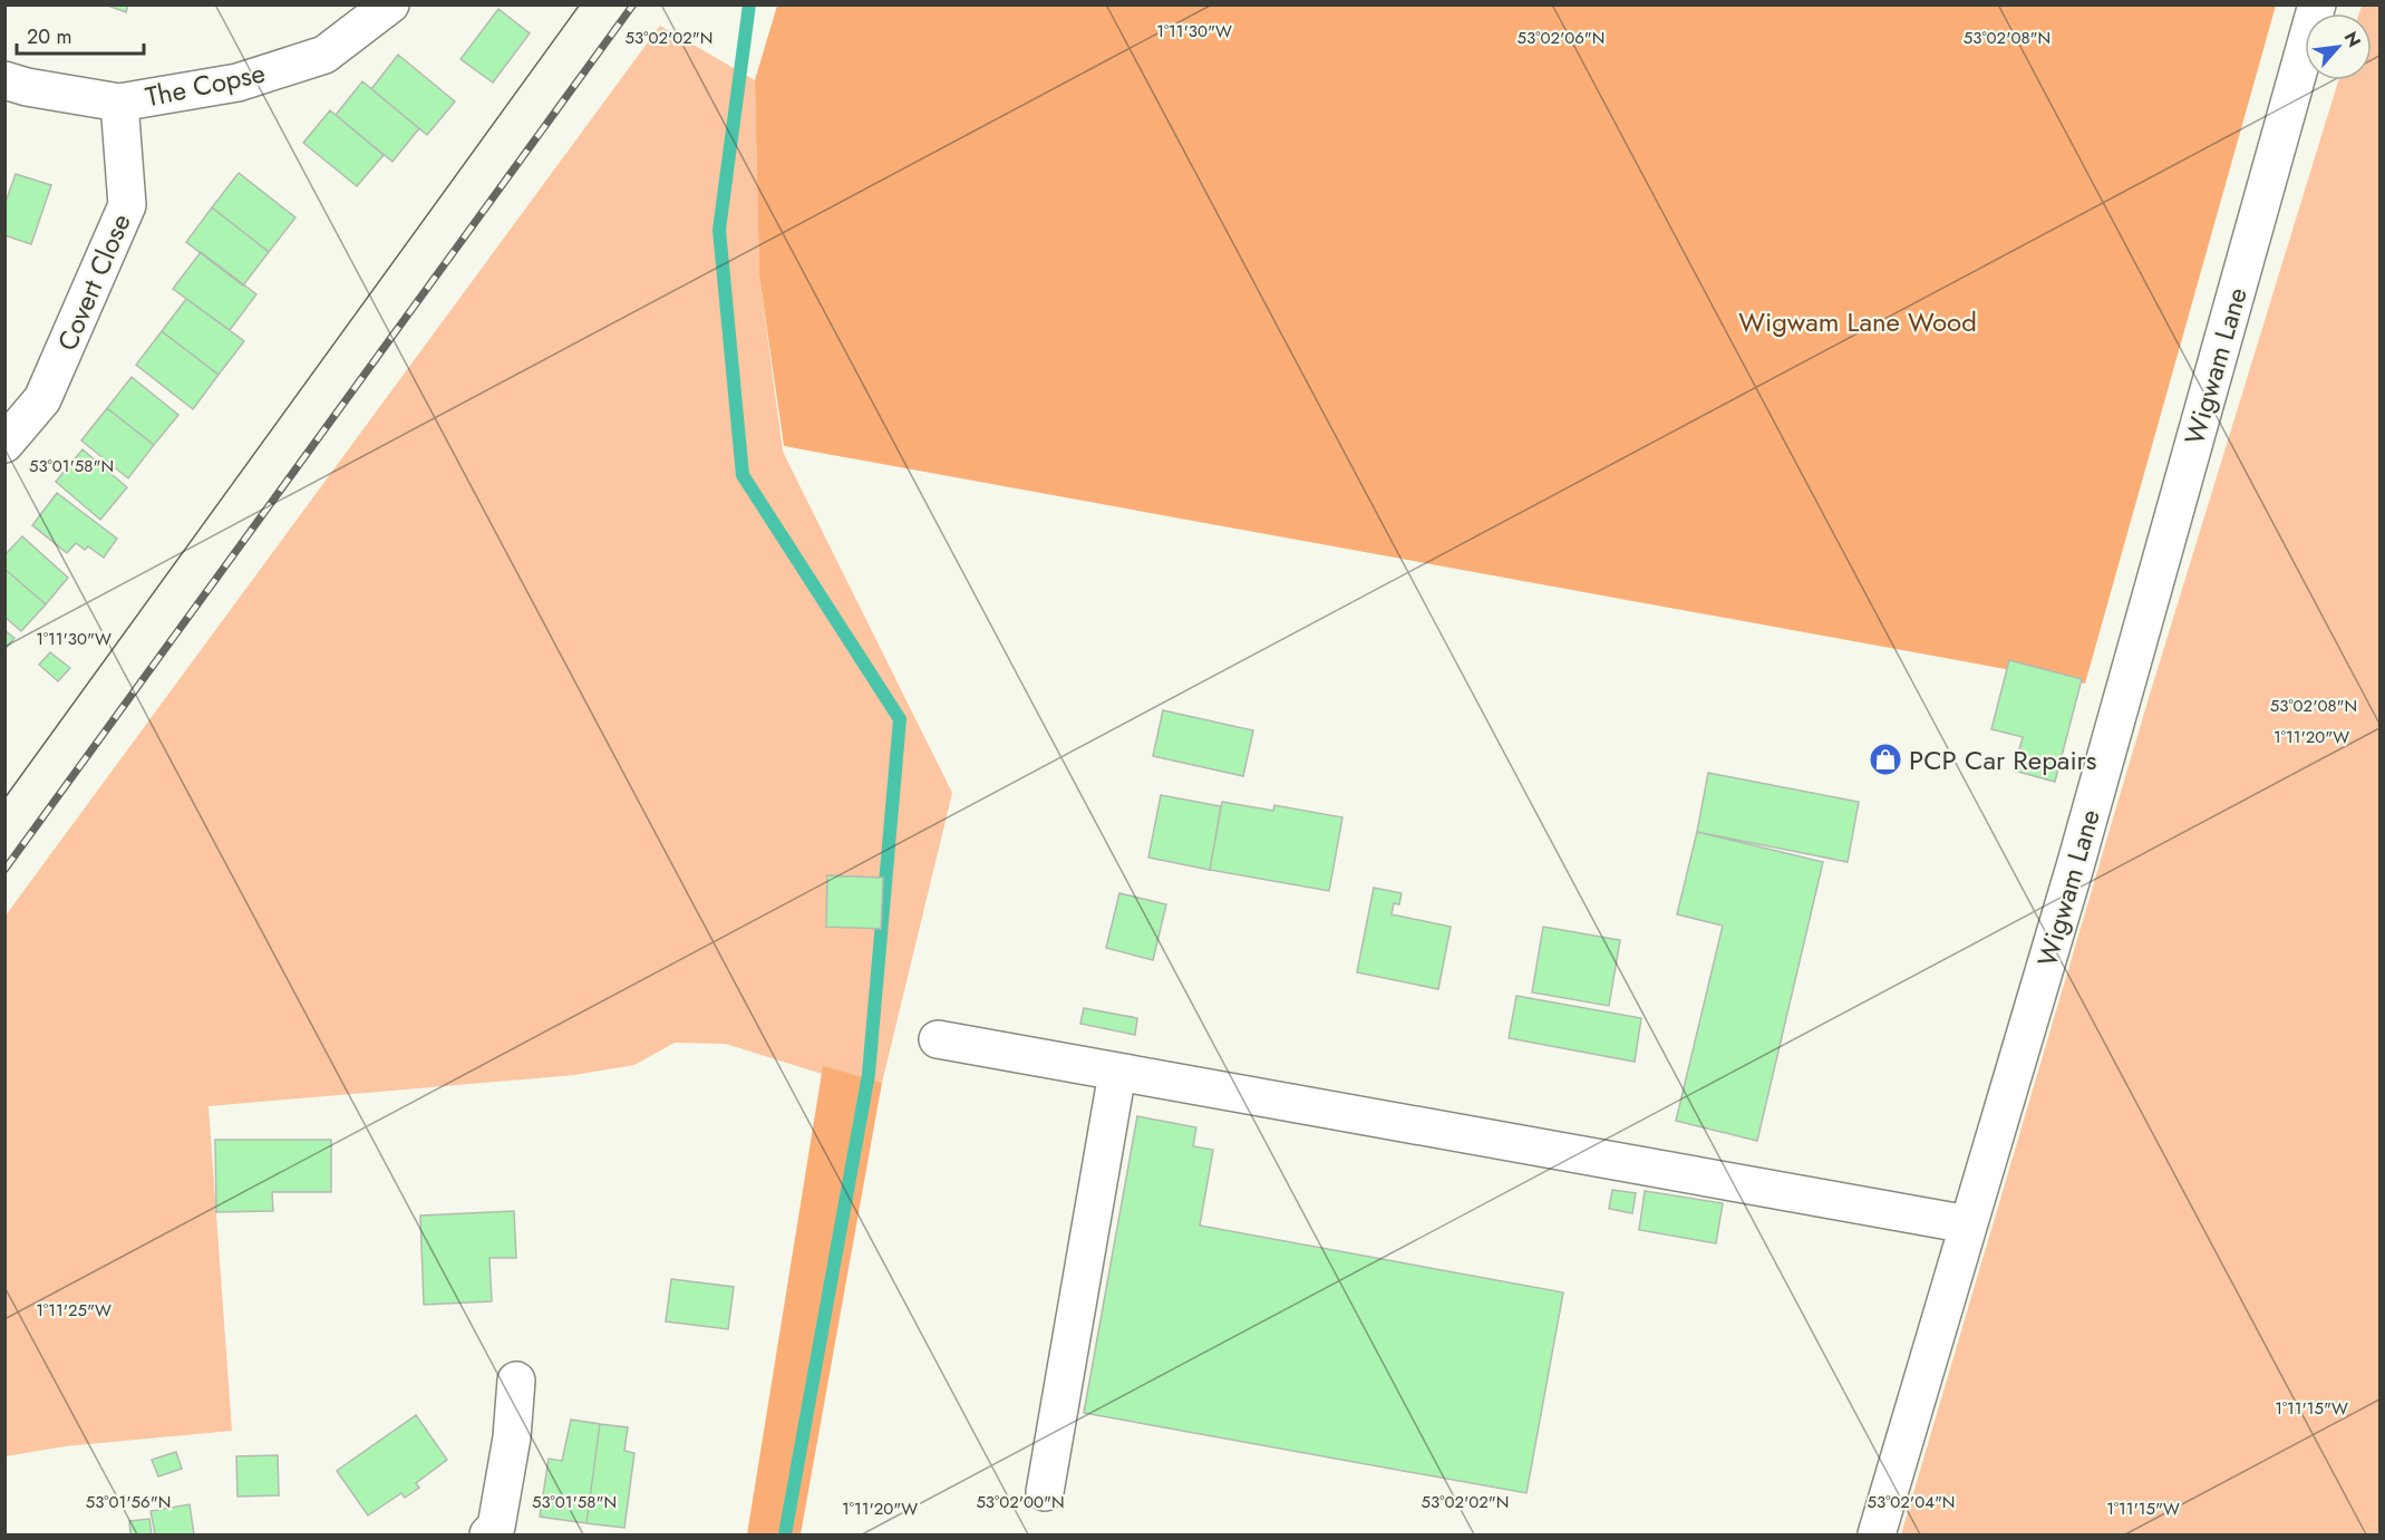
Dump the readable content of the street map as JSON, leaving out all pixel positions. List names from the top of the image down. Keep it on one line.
{"streets":{"street":["The Copse","Covert Close","Wigwam Lane"]},"crossings":[["The Copse","Covert Close"]],"parks":["Wigwam Lane Wood"],"places":{"shop":["PCP Car Repairs"]},"scale_bar":"20 m","north":"top right","coordinates":["1°11'30\"W","53°02'02\"N","53°02'06\"N","53°02'08\"N","53°01'58\"N","1°11'20\"W","1°11'25\"W","1°11'15\"W","53°01'56\"N","53°02'00\"N","53°02'04\"N"]}
